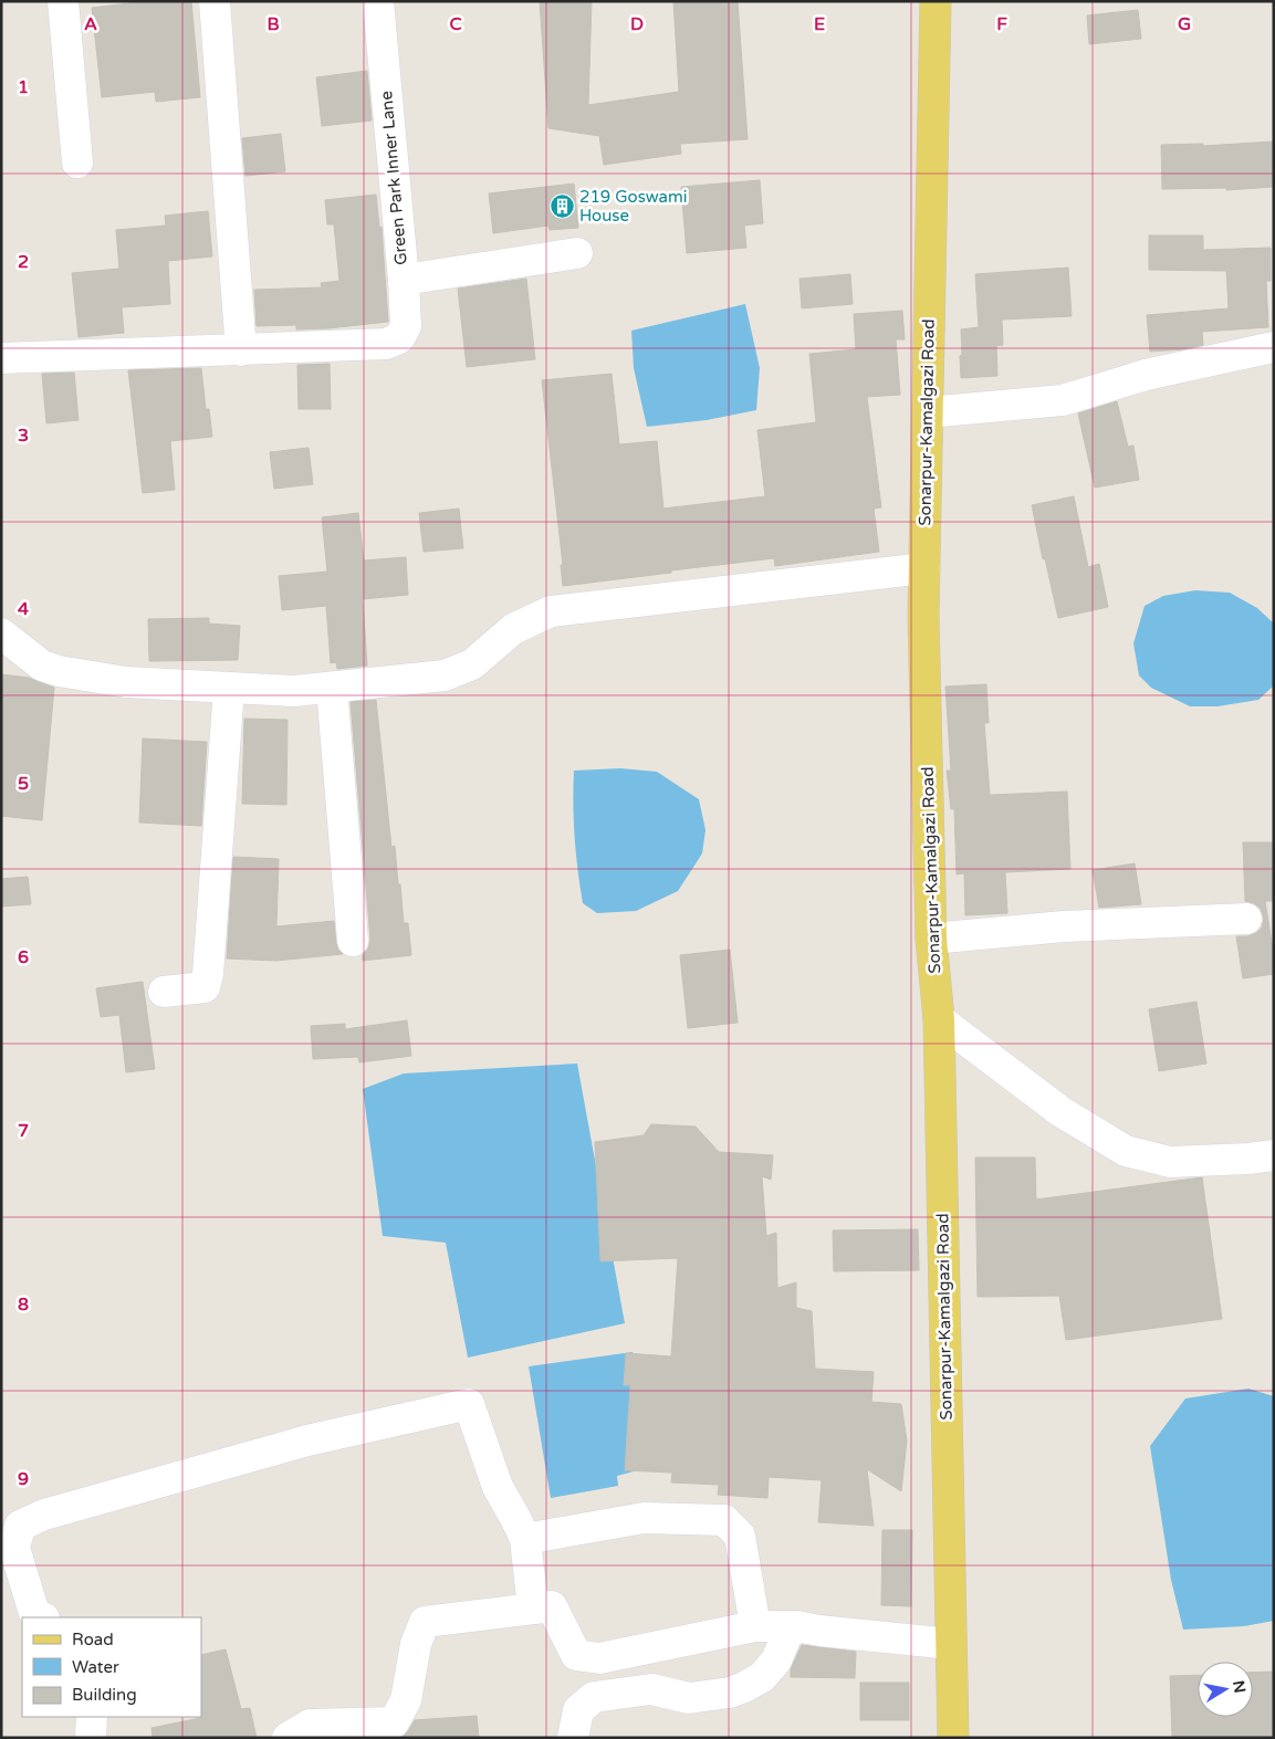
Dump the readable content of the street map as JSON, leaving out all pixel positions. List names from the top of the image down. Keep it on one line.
{"streets":{"main road":["Sonarpur-Kamalgazi Road"],"street":["Green Park Inner Lane"]},"places":{"building":["219 Goswami House"]},"legend":["Road","Water","Building"],"north":"right","grid":{"columns":["A","B","C","D","E","F","G"],"rows":["1","2","3","4","5","6","7","8","9"]}}
